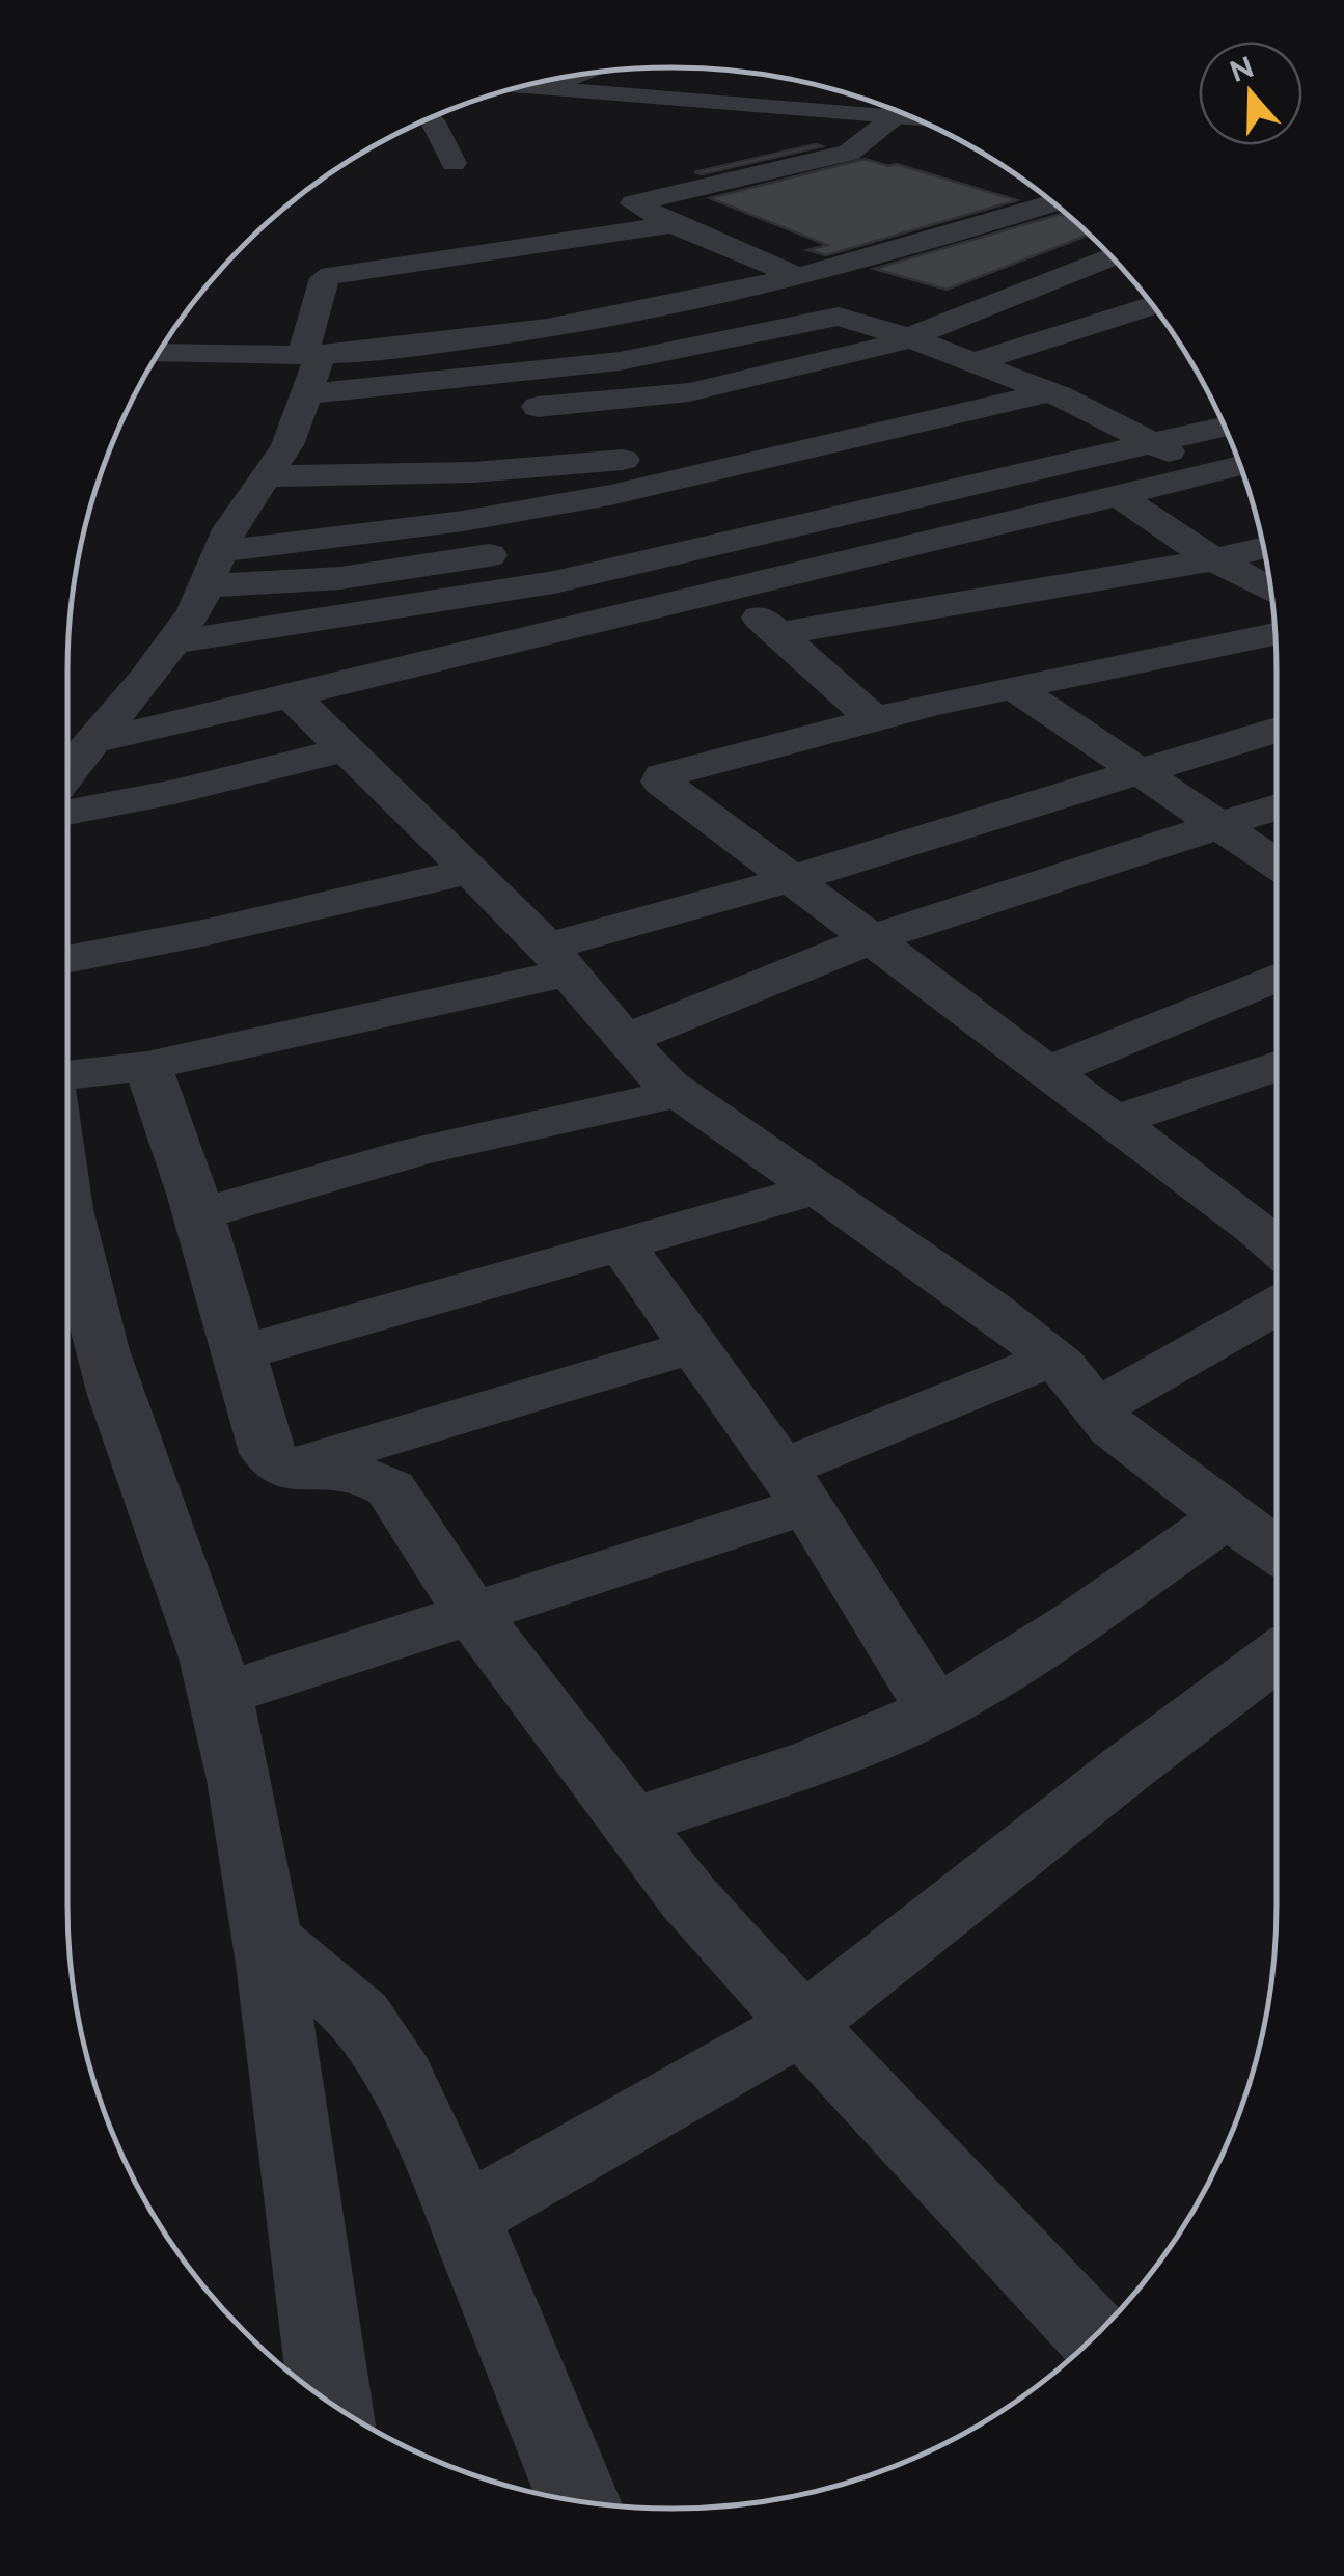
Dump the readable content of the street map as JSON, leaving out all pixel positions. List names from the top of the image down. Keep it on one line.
{"north":"top"}
